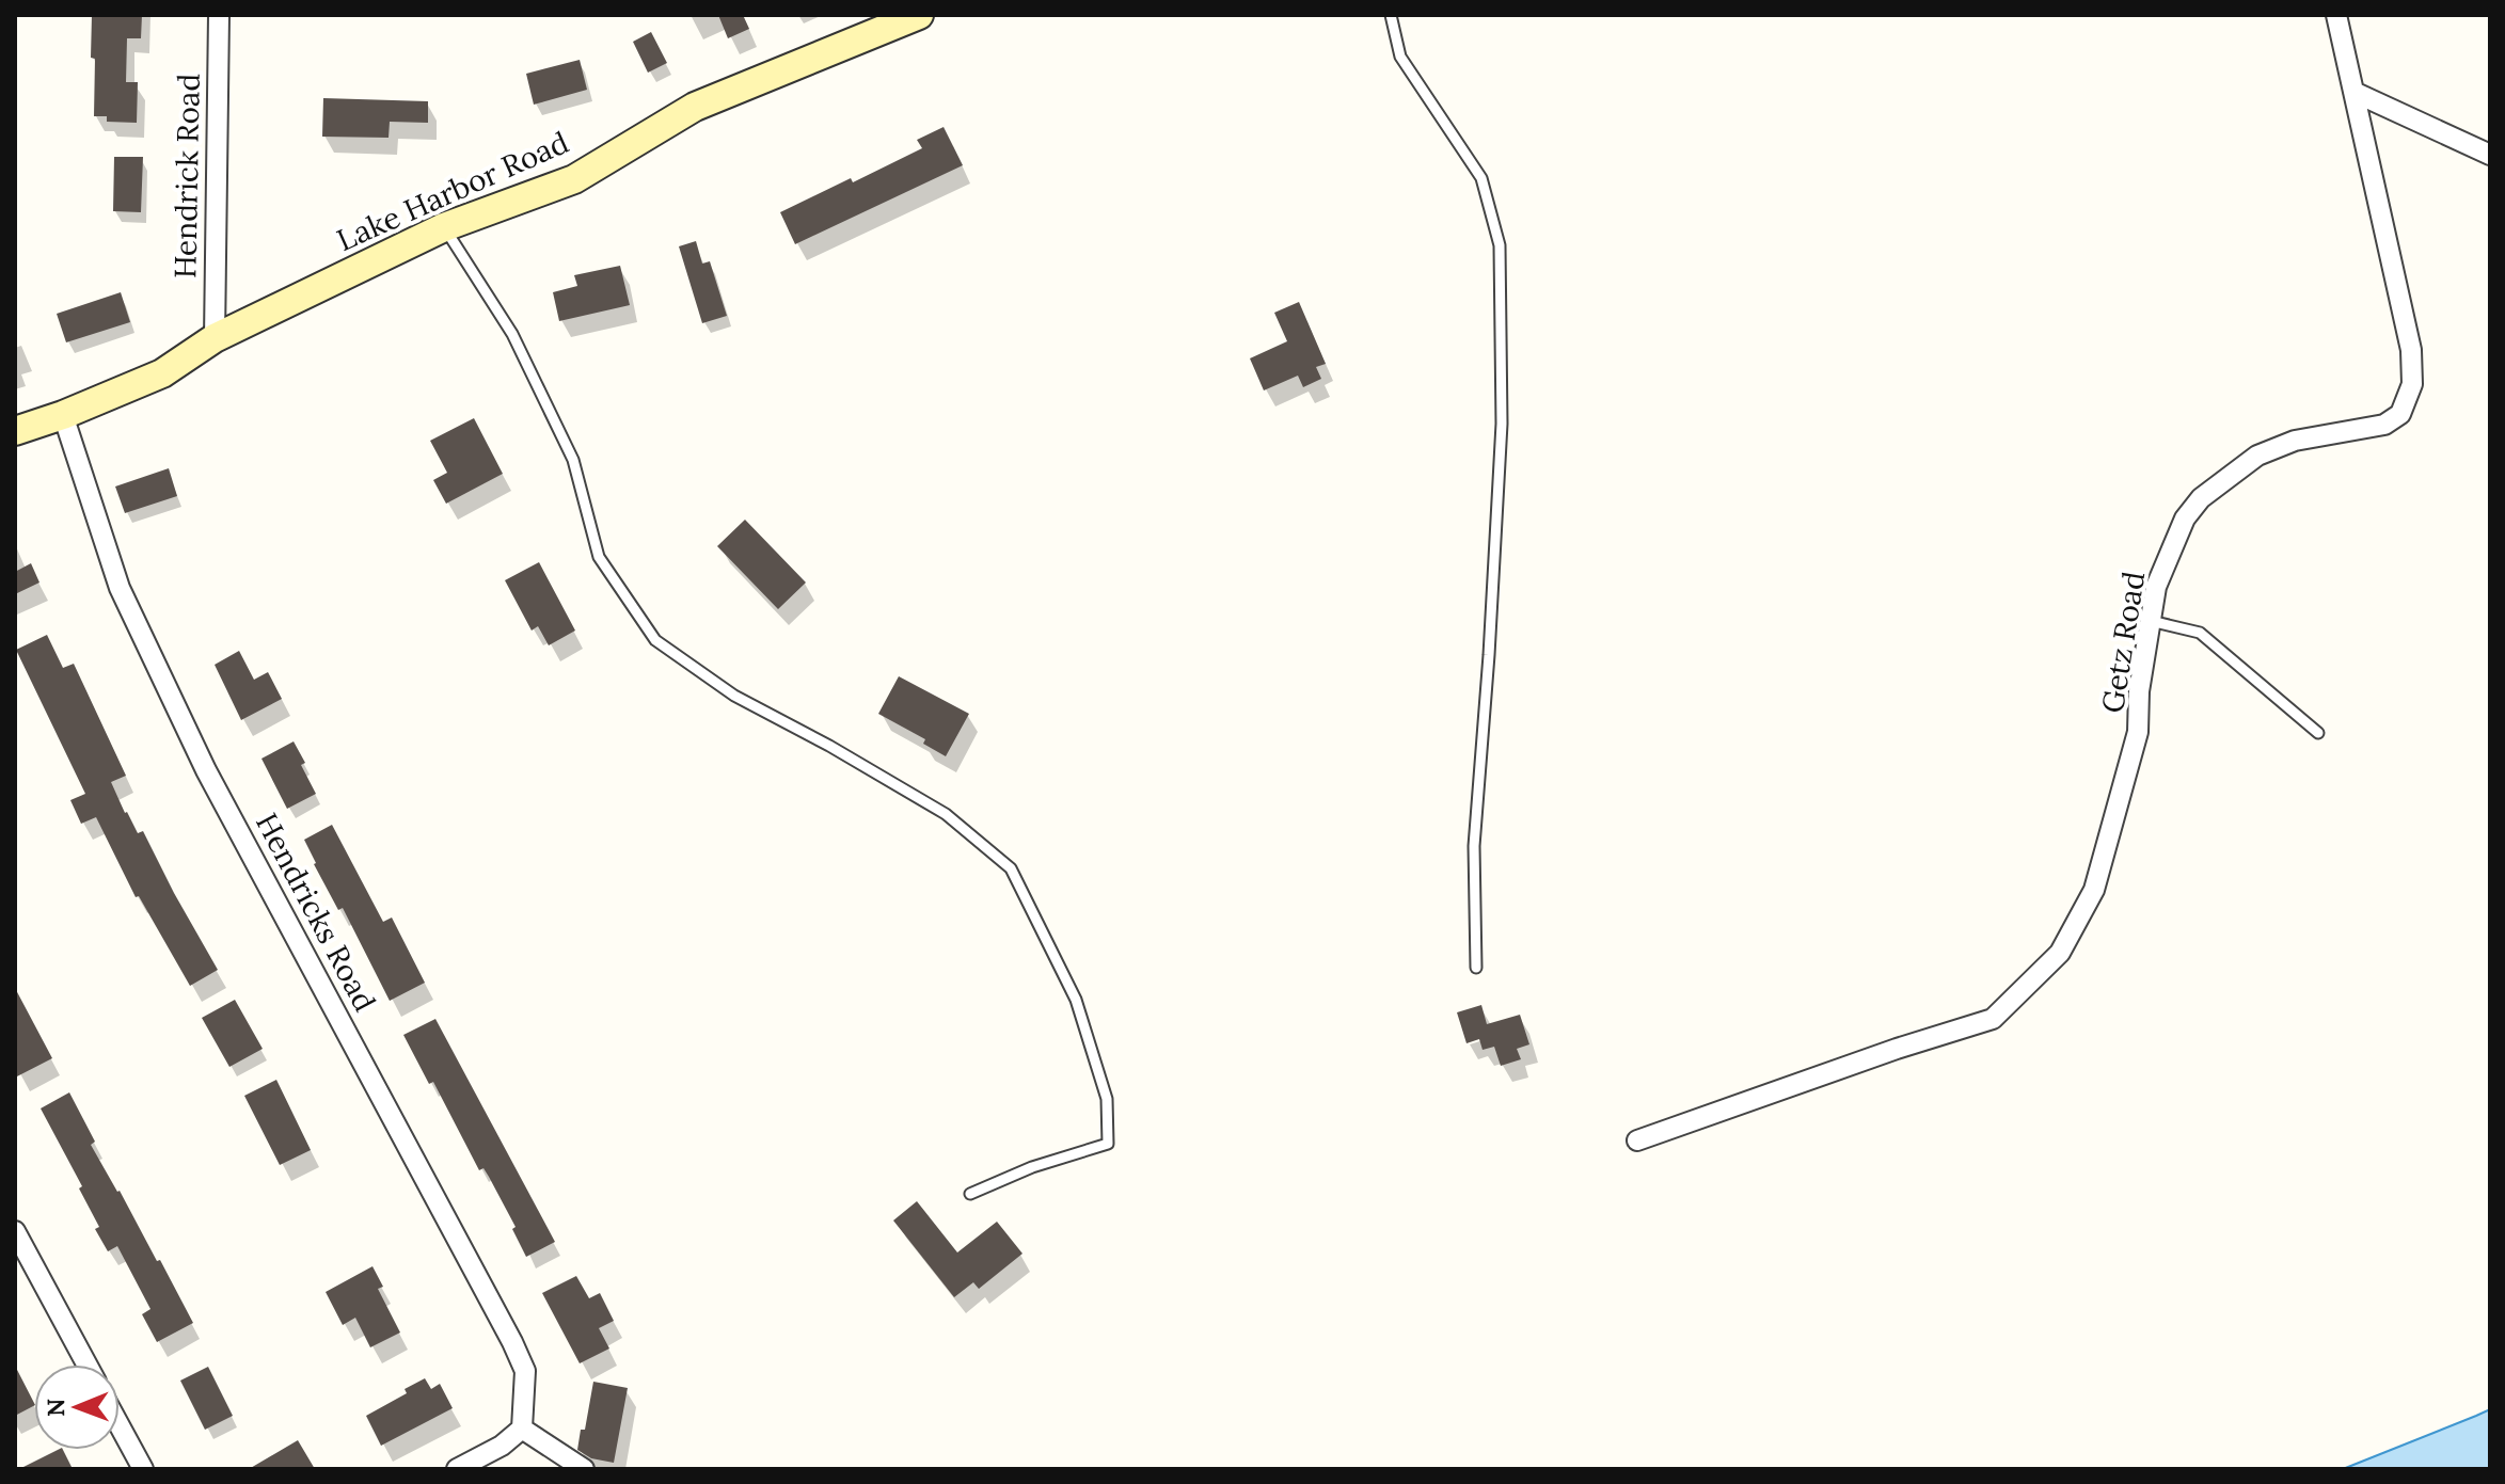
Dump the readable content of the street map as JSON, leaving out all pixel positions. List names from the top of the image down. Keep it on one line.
{"streets":{"street":["Hendrick Road","Lake Harbor Road","Getz Road","Hendricks Road"]},"crossings":[["Hendrick Road","Lake Harbor Road"],["Lake Harbor Road","Hendricks Road"]],"north":"left"}
